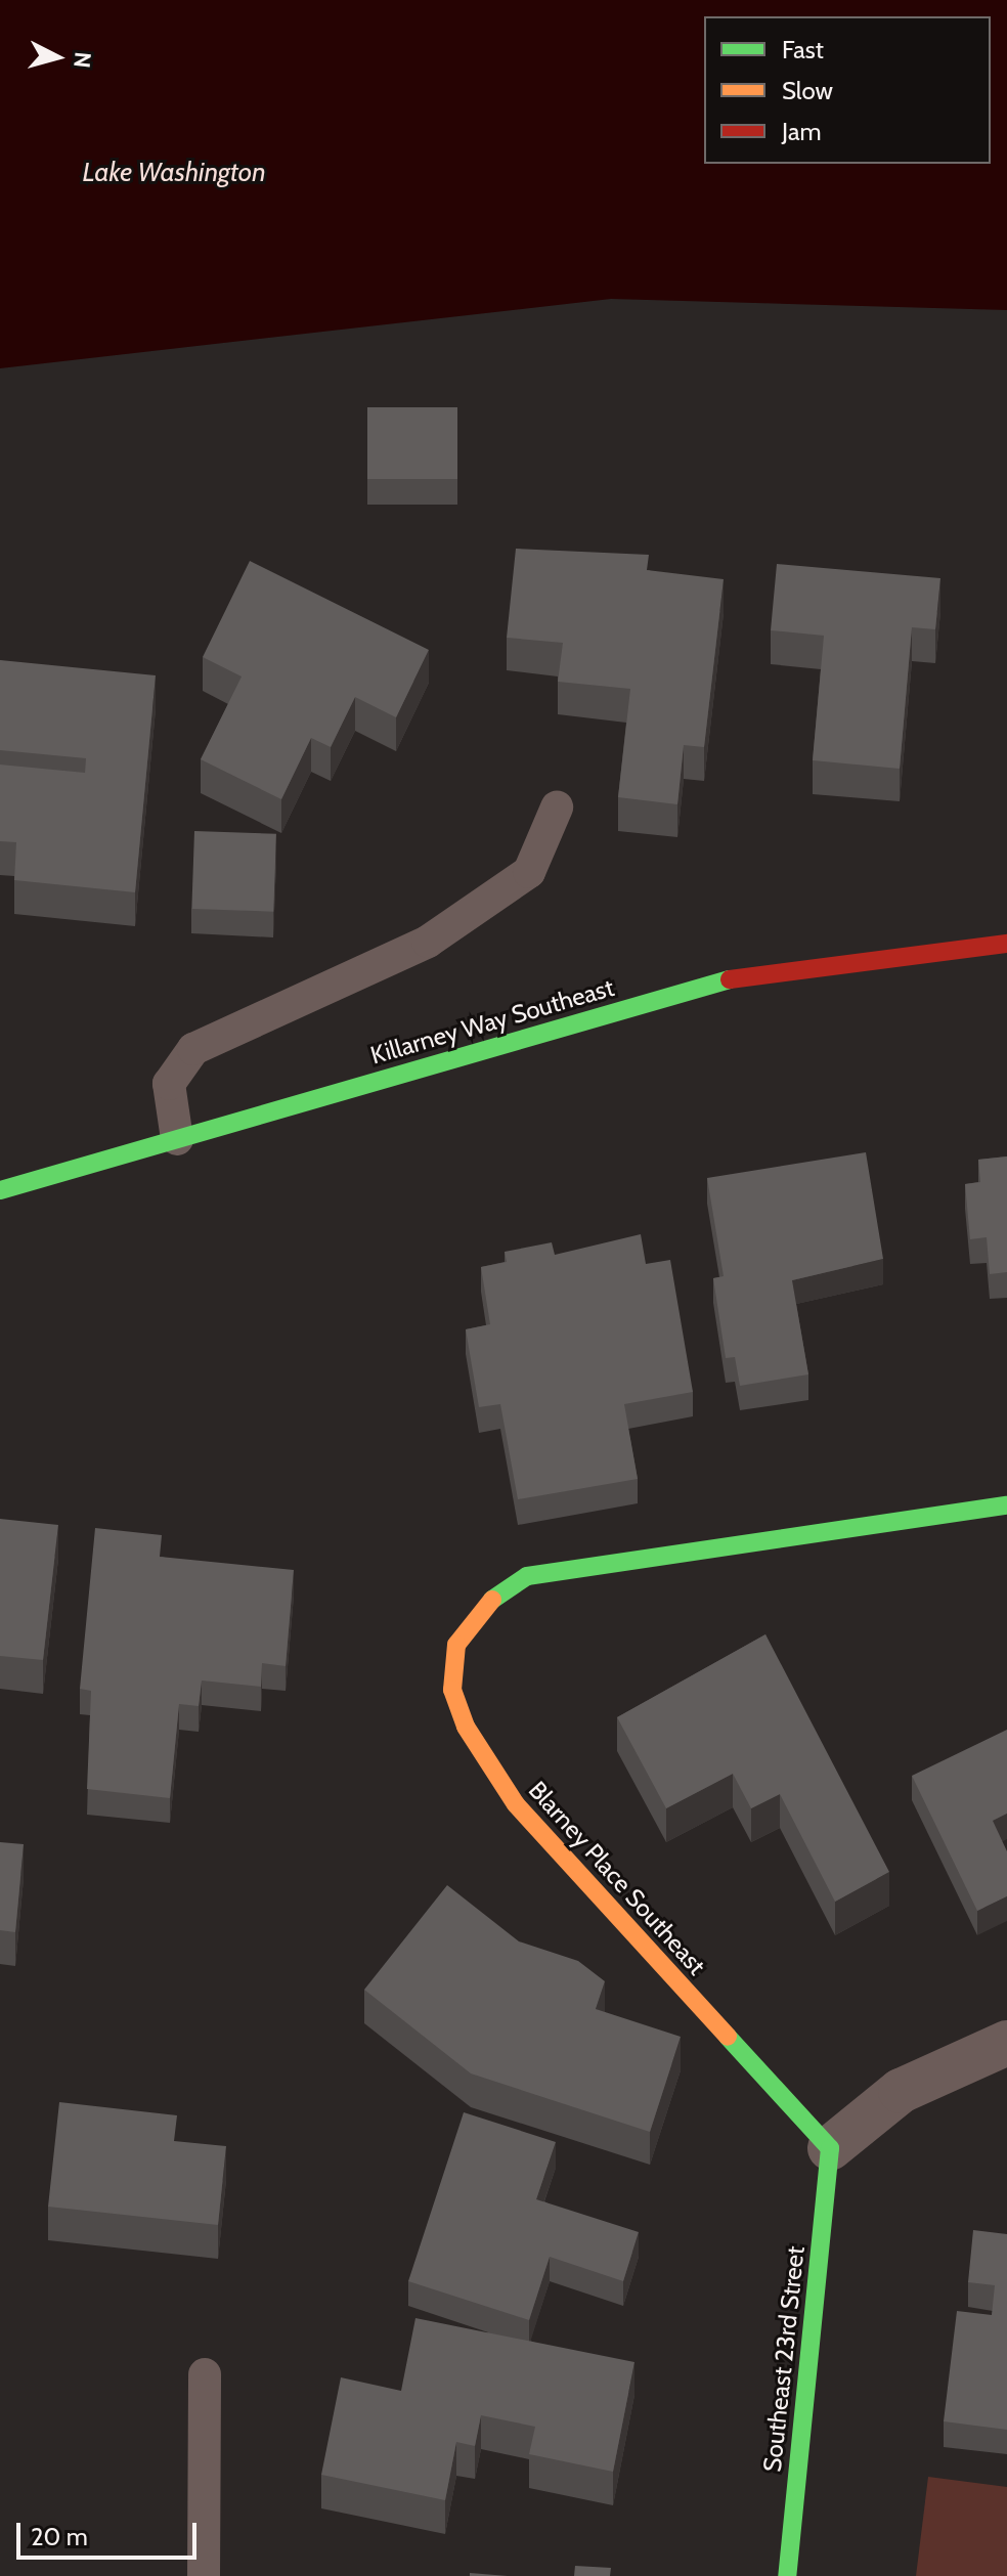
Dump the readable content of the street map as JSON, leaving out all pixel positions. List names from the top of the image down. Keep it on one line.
{"streets":{"street":["Killarney Way Southeast","Blarney Place Southeast","Southeast 23rd Street"]},"crossings":[["Blarney Place Southeast","Southeast 23rd Street"]],"water":["Lake Washington"],"legend":["Fast","Slow","Jam"],"scale_bar":"20 m","north":"right"}
